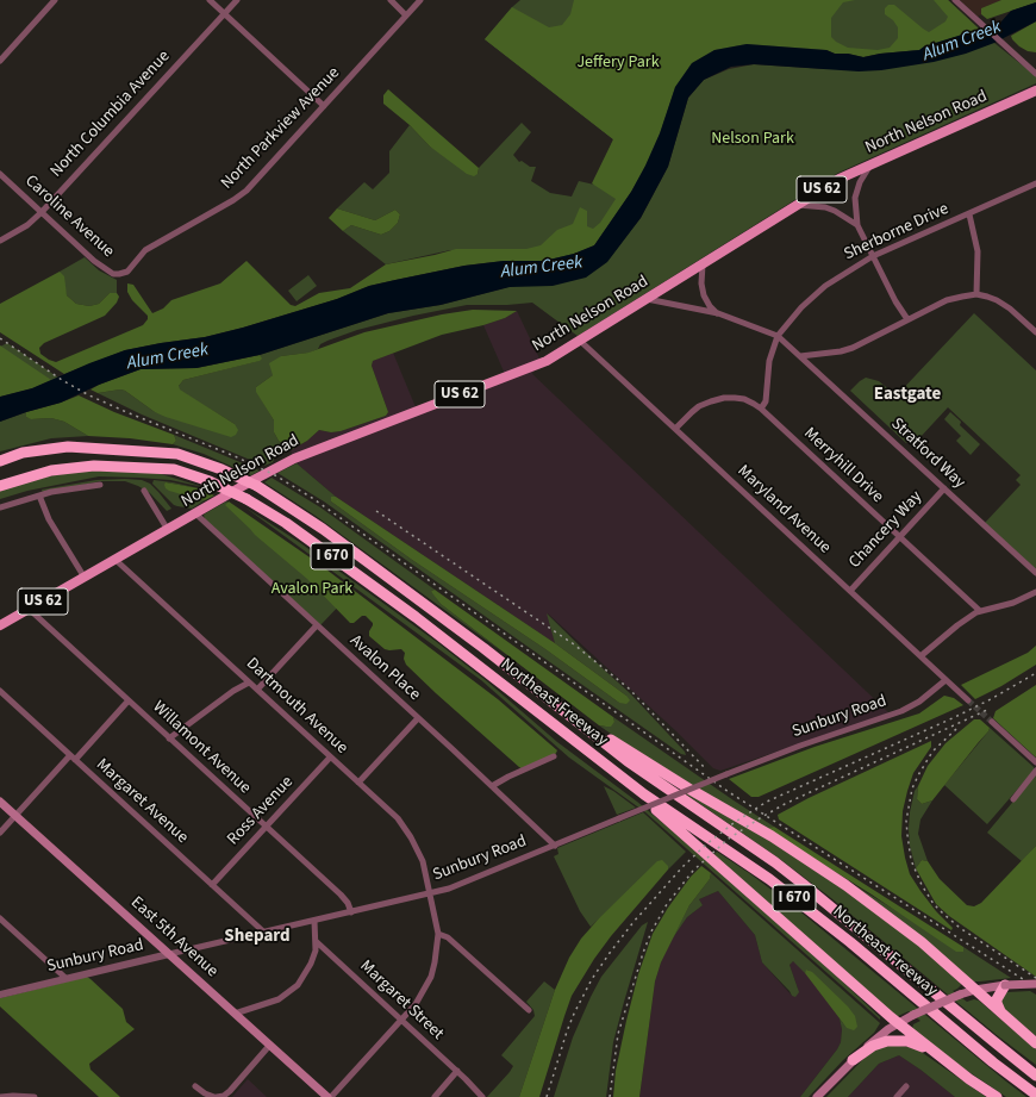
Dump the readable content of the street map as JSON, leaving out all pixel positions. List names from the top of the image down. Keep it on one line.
{"streets":{"highway":["I 670","Northeast Freeway"],"main road":["North Nelson Road","US 62","East 5th Avenue"],"street":["North Columbia Avenue","North Parkview Avenue","Caroline Avenue","Sherborne Drive","Stratford Way","Merryhill Drive","Maryland Avenue","Chancery Way","Avalon Place","Dartmouth Avenue","Sunbury Road","Willamont Avenue","Margaret Avenue","Ross Avenue","Margaret Street"]},"crossings":[["North Columbia Avenue","Caroline Avenue"],["North Nelson Road","Maryland Avenue"],["North Nelson Road","Avalon Place"],["North Nelson Road","Dartmouth Avenue"],["North Nelson Road","Willamont Avenue"],["North Parkview Avenue","Caroline Avenue"],["Sherborne Drive","Stratford Way"],["Sherborne Drive","Merryhill Drive"],["Stratford Way","Chancery Way"],["Merryhill Drive","Maryland Avenue"],["Merryhill Drive","Chancery Way"],["Maryland Avenue","Chancery Way"],["Maryland Avenue","Sunbury Road"],["Avalon Place","Sunbury Road"],["Dartmouth Avenue","Sunbury Road"],["Dartmouth Avenue","Ross Avenue"],["Dartmouth Avenue","Margaret Street"],["Sunbury Road","Willamont Avenue"],["Sunbury Road","Margaret Avenue"],["Sunbury Road","East 5th Avenue"],["Willamont Avenue","Ross Avenue"],["Margaret Avenue","Ross Avenue"]],"districts":["Eastgate","Shepard"],"water":["Alum Creek"],"parks":["Jeffery Park","Nelson Park","Avalon Park"]}
